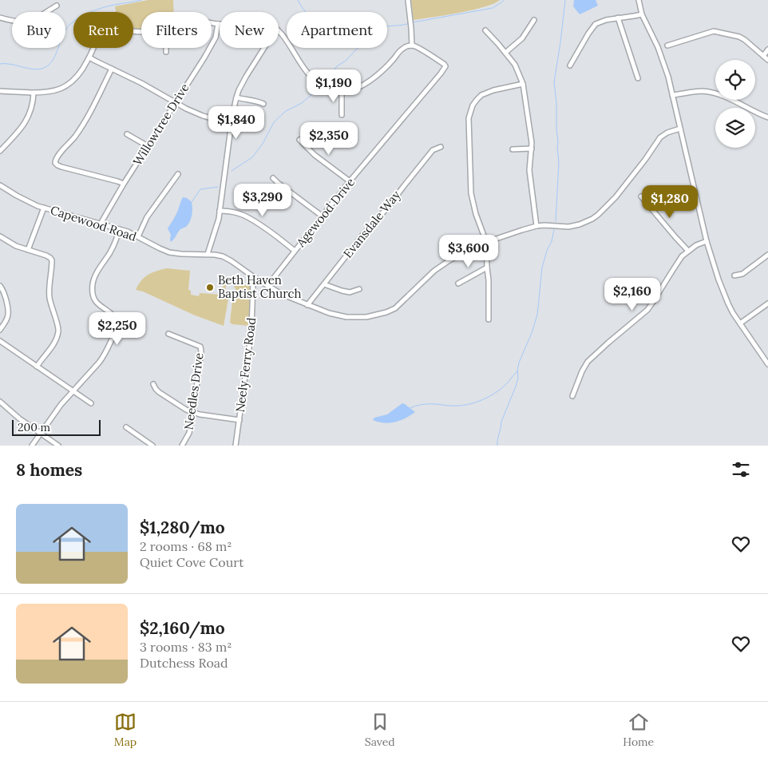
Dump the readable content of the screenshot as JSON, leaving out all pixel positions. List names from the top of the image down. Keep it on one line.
{"streets":{"street":["Willowtree Drive","Agewood Drive","Capewood Road","Evansdale Way","Neely Ferry Road","Needles Drive"]},"crossings":[["Willowtree Drive","Capewood Road"],["Capewood Road","Neely Ferry Road"]],"places":["Beth Haven Baptist Church"],"scale_bar":"200 m","page":{"chip":["Buy","Rent","Filters","New","Apartment"],"price":["$1,190","$1,840","$2,350","$3,290","$1,280","$3,600","$2,160","$2,250"],"scale":"200 m","heading":"8 homes","list":[{"name":"$1,280/mo","note":"2 rooms · 68 m² · Quiet Cove Court"},{"name":"$2,160/mo","note":"3 rooms · 83 m² · Dutchess Road"}],"tabs":["Map","Saved","Home"]}}
